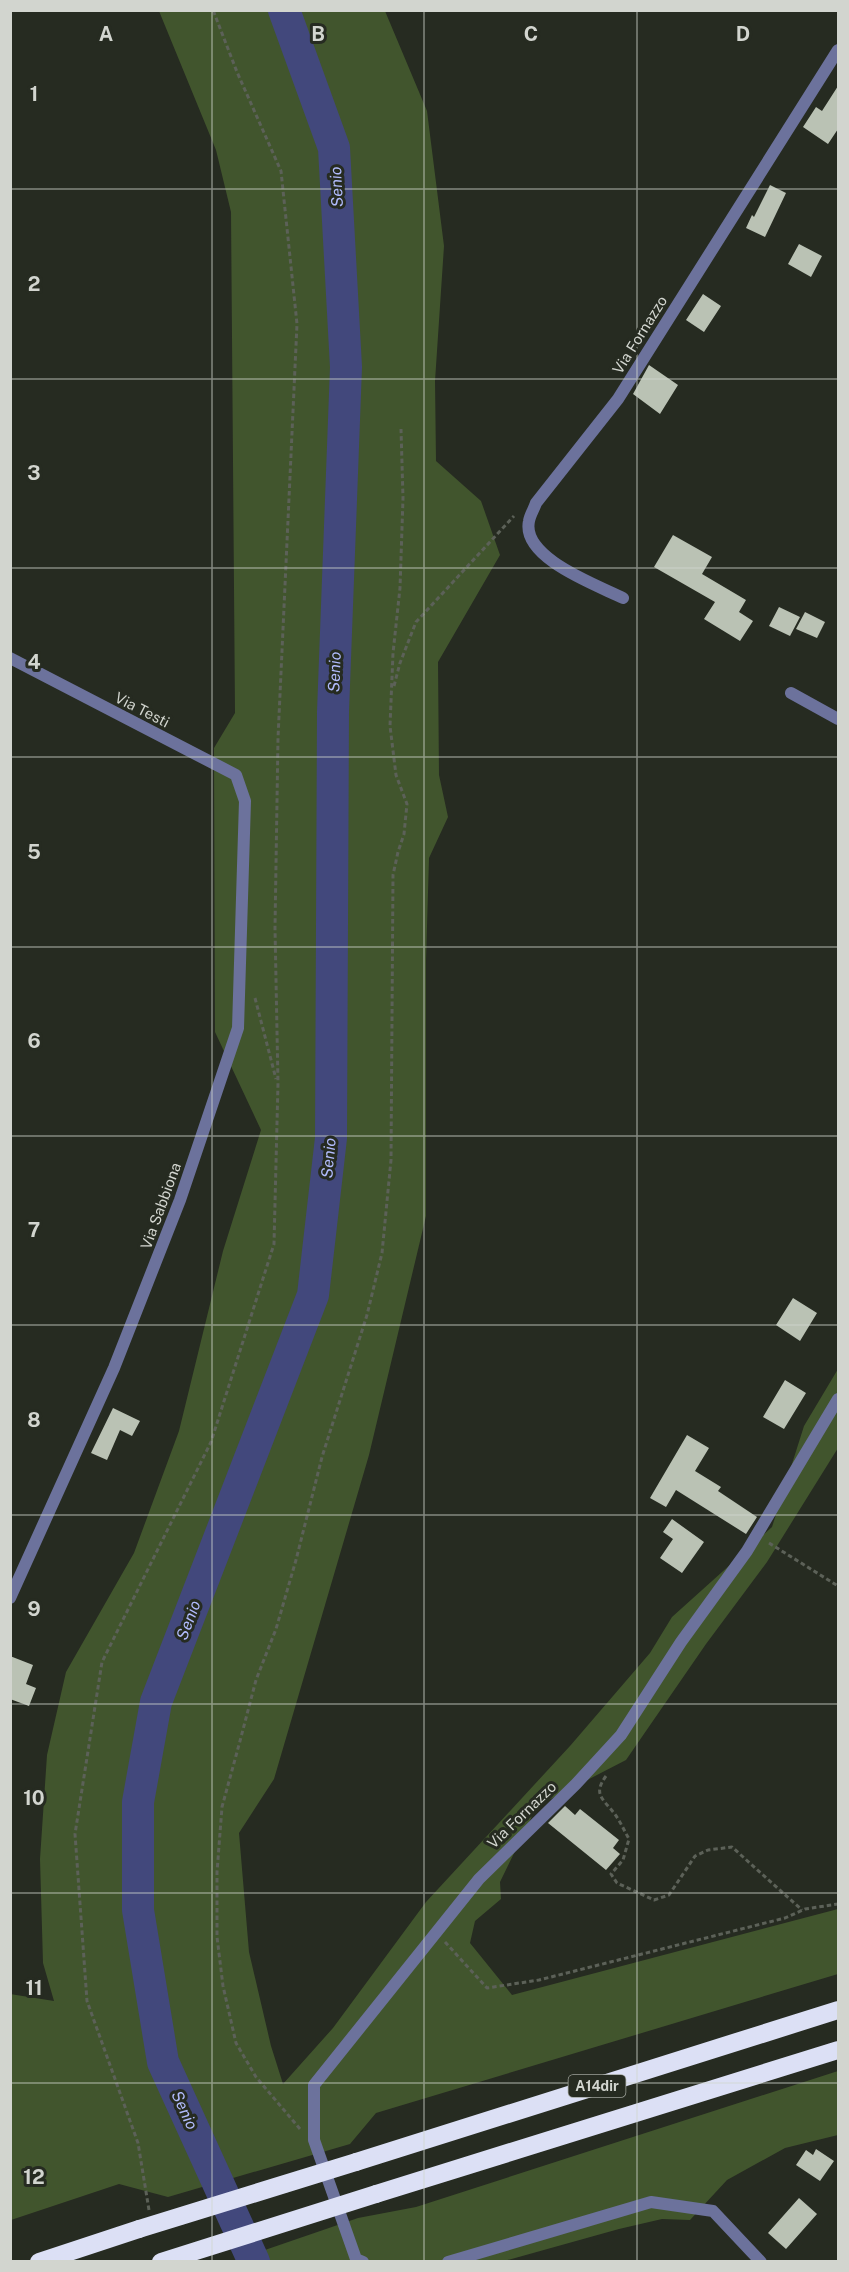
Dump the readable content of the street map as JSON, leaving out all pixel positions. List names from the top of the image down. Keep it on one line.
{"streets":{"highway":["A14dir"],"street":["Via Fornazzo","Via Testi","Via Sabbiona"]},"crossings":[["Via Testi","Via Sabbiona"]],"water":["Senio"],"grid":{"columns":["A","B","C","D"],"rows":["1","2","3","4","5","6","7","8","9","10","11","12"]}}
